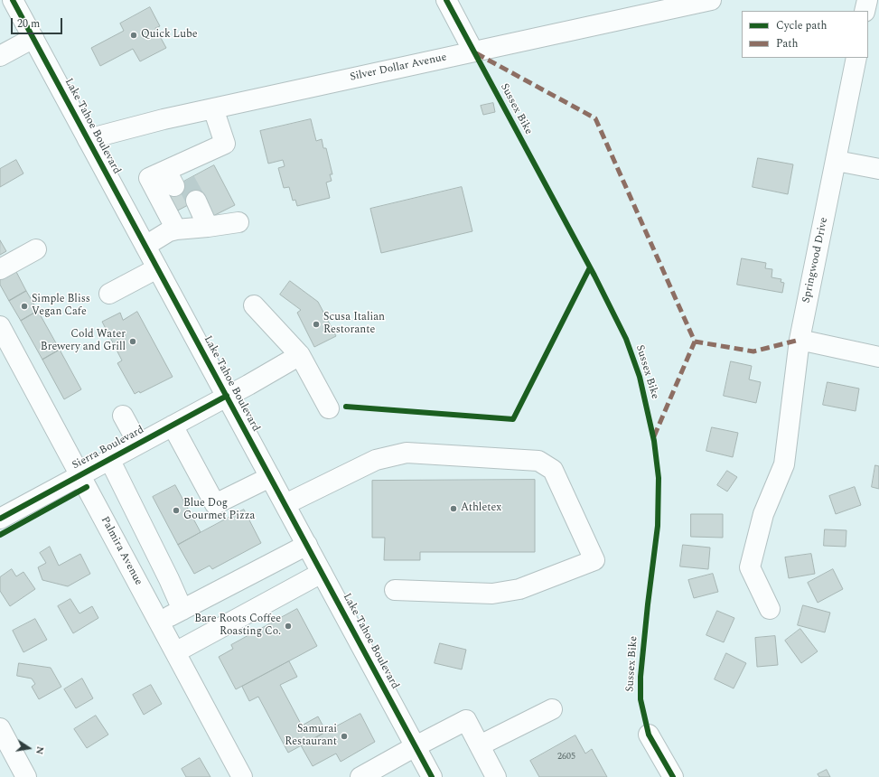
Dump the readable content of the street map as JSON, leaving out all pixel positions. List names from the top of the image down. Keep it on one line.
{"streets":{"main road":["Silver Dollar Avenue","Lake Tahoe Boulevard","Springwood Drive","Sierra Boulevard","Palmira Avenue"],"cycle path":["Sussex Bike"]},"crossings":[["Silver Dollar Avenue","Lake Tahoe Boulevard"],["Lake Tahoe Boulevard","Sierra Boulevard"],["Sierra Boulevard","Palmira Avenue"]],"places":["Quick Lube","Simple Bliss Vegan Cafe","Scusa Italian Restorante","Cold Water Brewery and Grill","Athletex","Blue Dog Gourmet Pizza","Bare Roots Coffee Roasting Co.","Samurai Restaurant"],"house_numbers":["2605"],"legend":["Cycle path","Path"],"scale_bar":"20 m","north":"right"}
